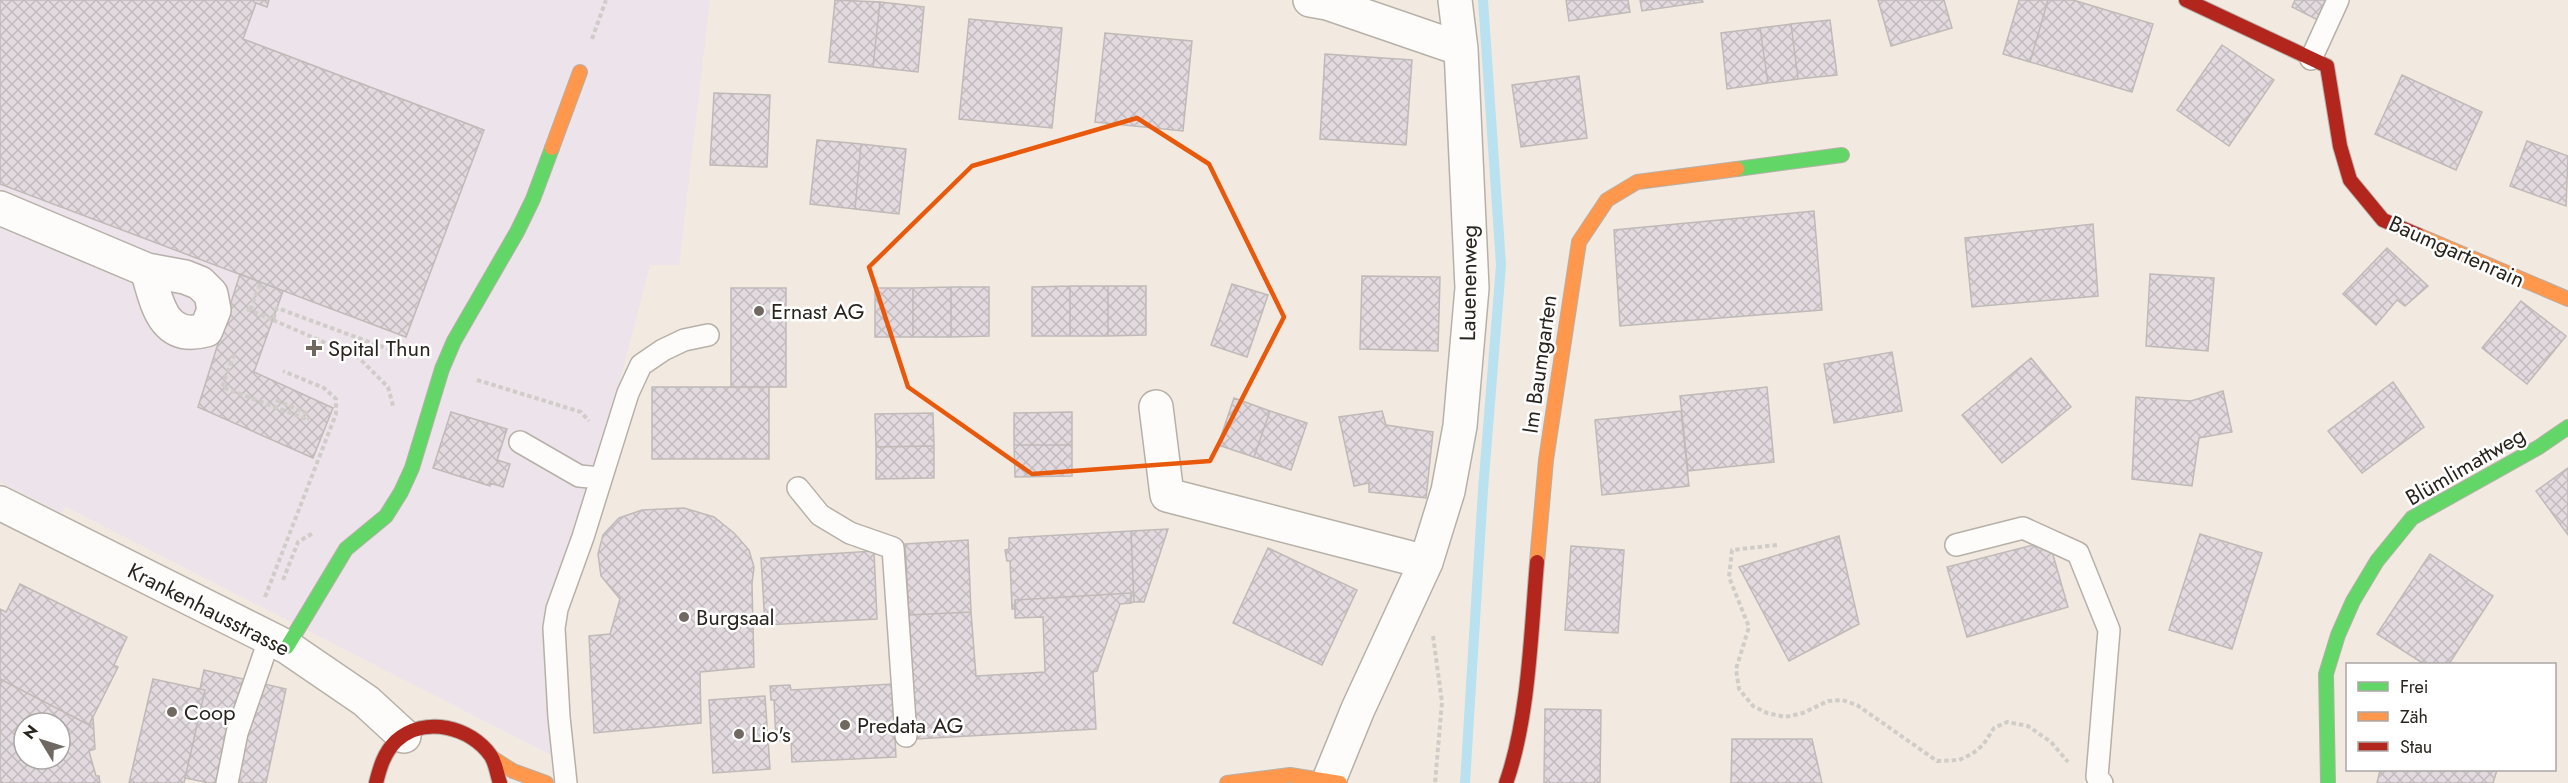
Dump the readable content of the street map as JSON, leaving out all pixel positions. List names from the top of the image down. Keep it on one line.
{"streets":{"street":["Baumgartenrain","Lauenenweg","Im Baumgarten","Blümlimattweg","Krankenhausstrasse"]},"places":{"other":["Ernast AG","Burgsaal","Coop","Predata AG","Lio's"],"health":["Spital Thun"]},"legend":["Frei","Zäh","Stau"],"north":"top left"}
